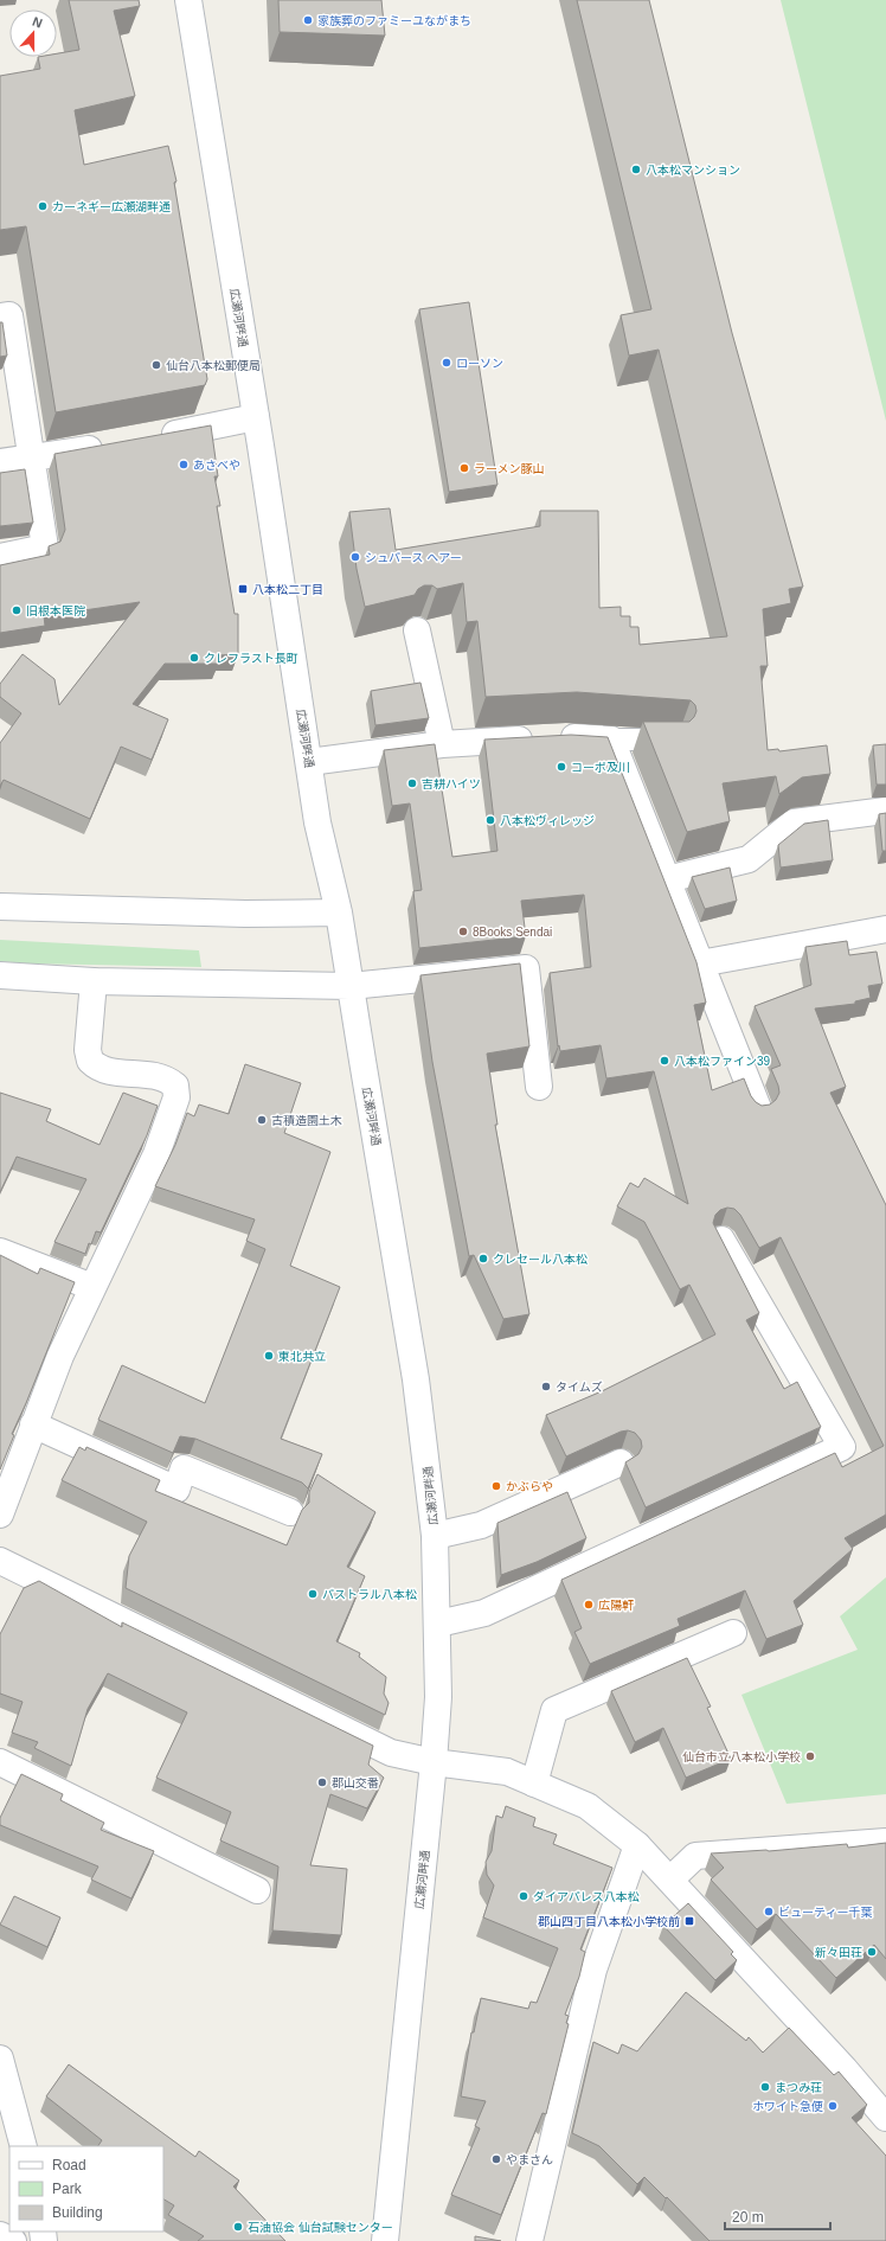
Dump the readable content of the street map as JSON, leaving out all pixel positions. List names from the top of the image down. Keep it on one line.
{"streets":{"street":["広瀬河畔通"]},"places":{"other":["家族葬のファミーユながまち","八本松マンション","カーネギー広瀬湖畔通","ローソン","仙台八本松郵便局","あさべや","ラーメン豚山","シュパース ヘアー","旧根本医院","クレフラスト長町","コーポ及川","吉耕ハイツ","八本松ヴィレッジ","8Books Sendai","八本松ファイン39","古積造園土木","クレセール八本松","東北共立","タイムズ","かぶらや","パストラル八本松","広陽軒","仙台市立八本松小学校","郡山交番","ダイアパレス八本松","ビューティー千葉","新々田荘","まつみ荘","ホワイト急便","やまさん","石油協会 仙台試験センター"],"transit":["八本松二丁目","郡山四丁目八本松小学校前"]},"legend":["Road","Park","Building"],"scale_bar":"20 m","north":"top"}
